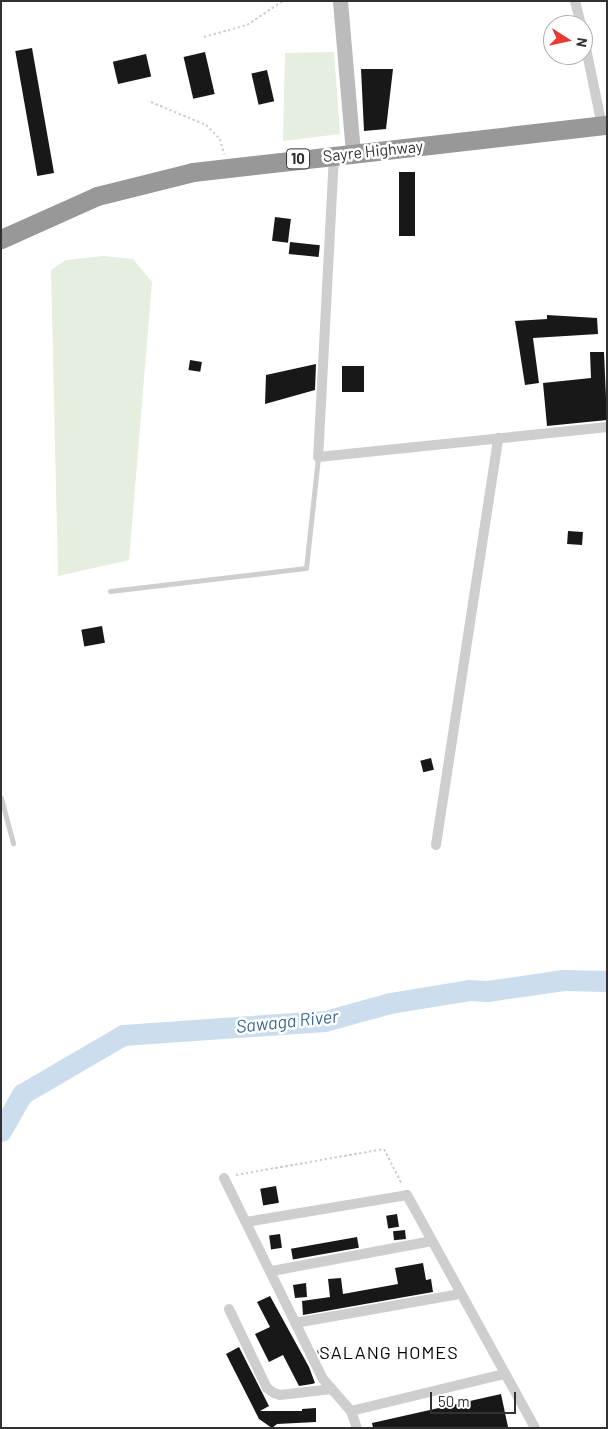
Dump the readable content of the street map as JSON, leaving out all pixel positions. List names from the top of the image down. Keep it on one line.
{"streets":{"highway":["Sayre Highway","10"]},"districts":["SALANG HOMES"],"water":["Sawaga River"],"scale_bar":"50 m","north":"right"}
